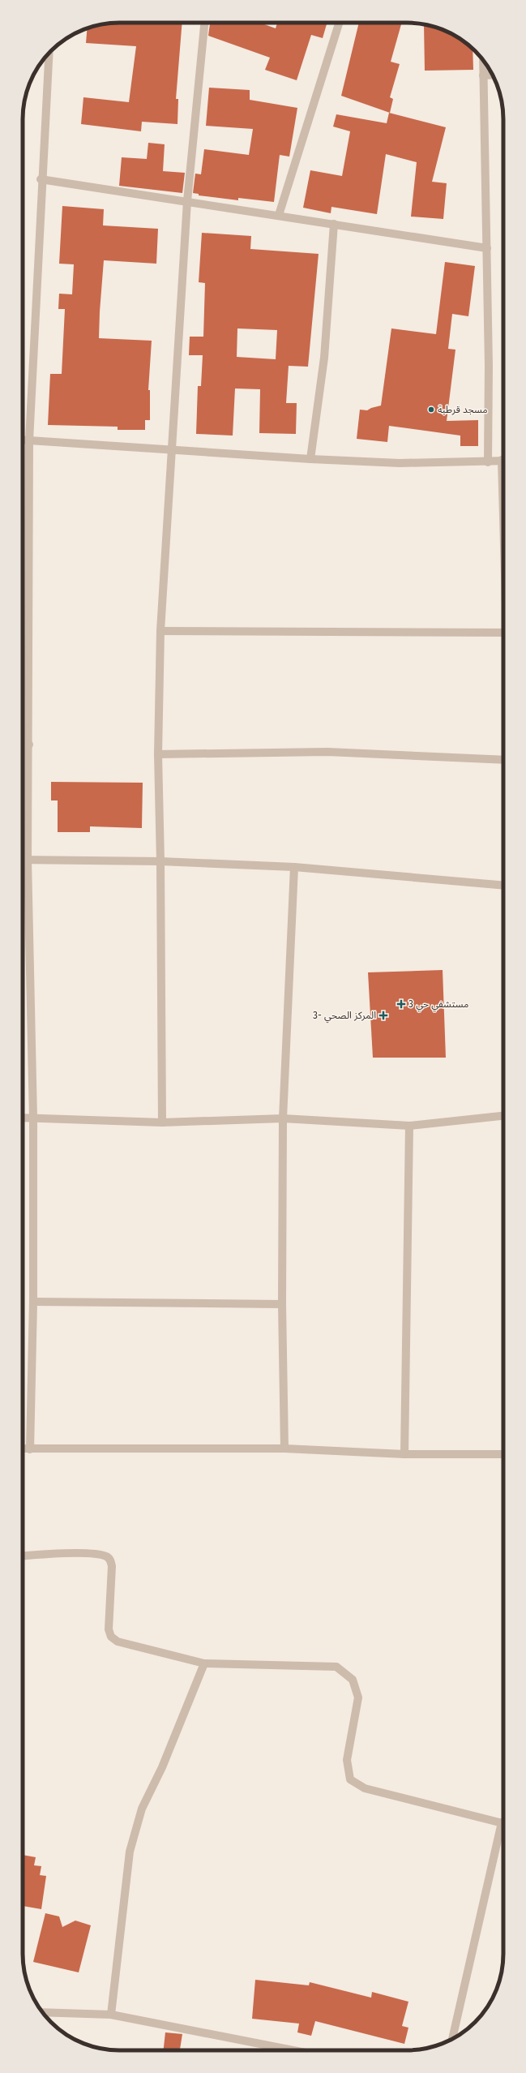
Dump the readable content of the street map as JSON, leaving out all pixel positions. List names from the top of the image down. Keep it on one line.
{"places":{"other":["مسجد قرطبة"],"health":["مستشفي حي 3","المركز الصحي -3"]}}
